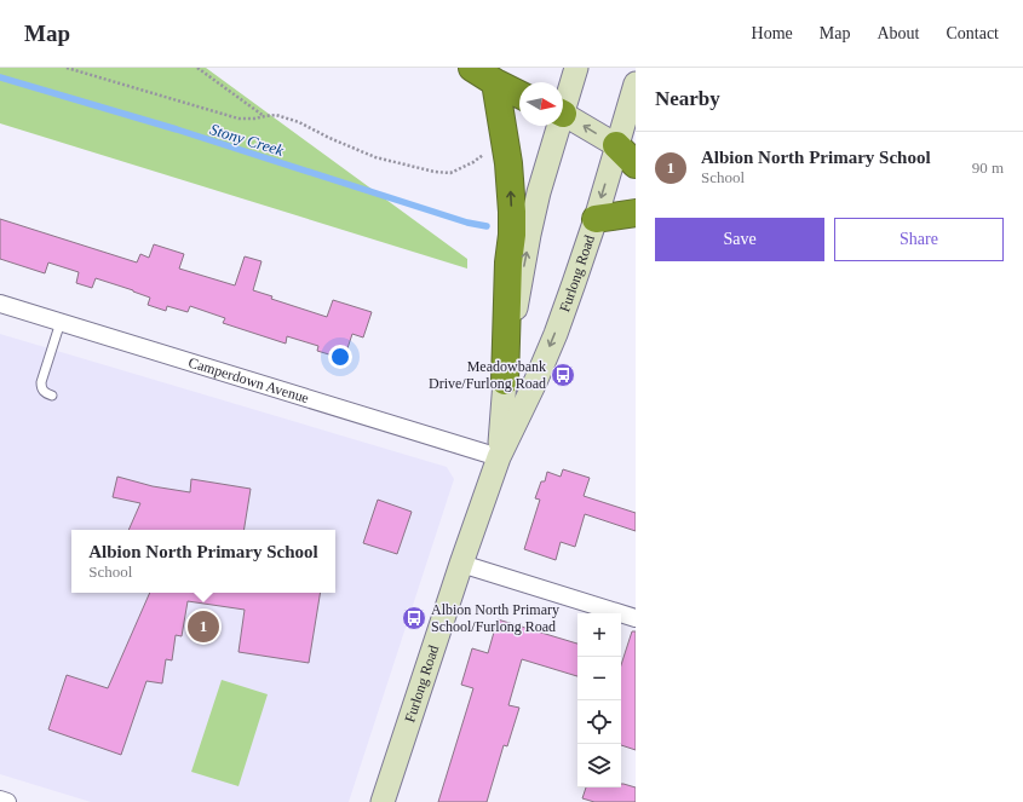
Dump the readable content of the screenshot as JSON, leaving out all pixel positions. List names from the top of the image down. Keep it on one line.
{"streets":{"street":["Furlong Road","Camperdown Avenue"]},"crossings":[["Furlong Road","Camperdown Avenue"]],"water":["Stony Creek"],"places":{"bus stop":["Meadowbank Drive/Furlong Road","Albion North Primary School/Furlong Road"]},"north":"right","page":{"header":"Map","nav":["Home","Map","About","Contact"],"heading":"Nearby","list":[{"mark":"1","name":"Albion North Primary School","note":"School","value":"90 m"}],"buttons":["Save","Share"],"popup":["Albion North Primary School","School"],"pins":"1","map_buttons":["+","−"]}}
